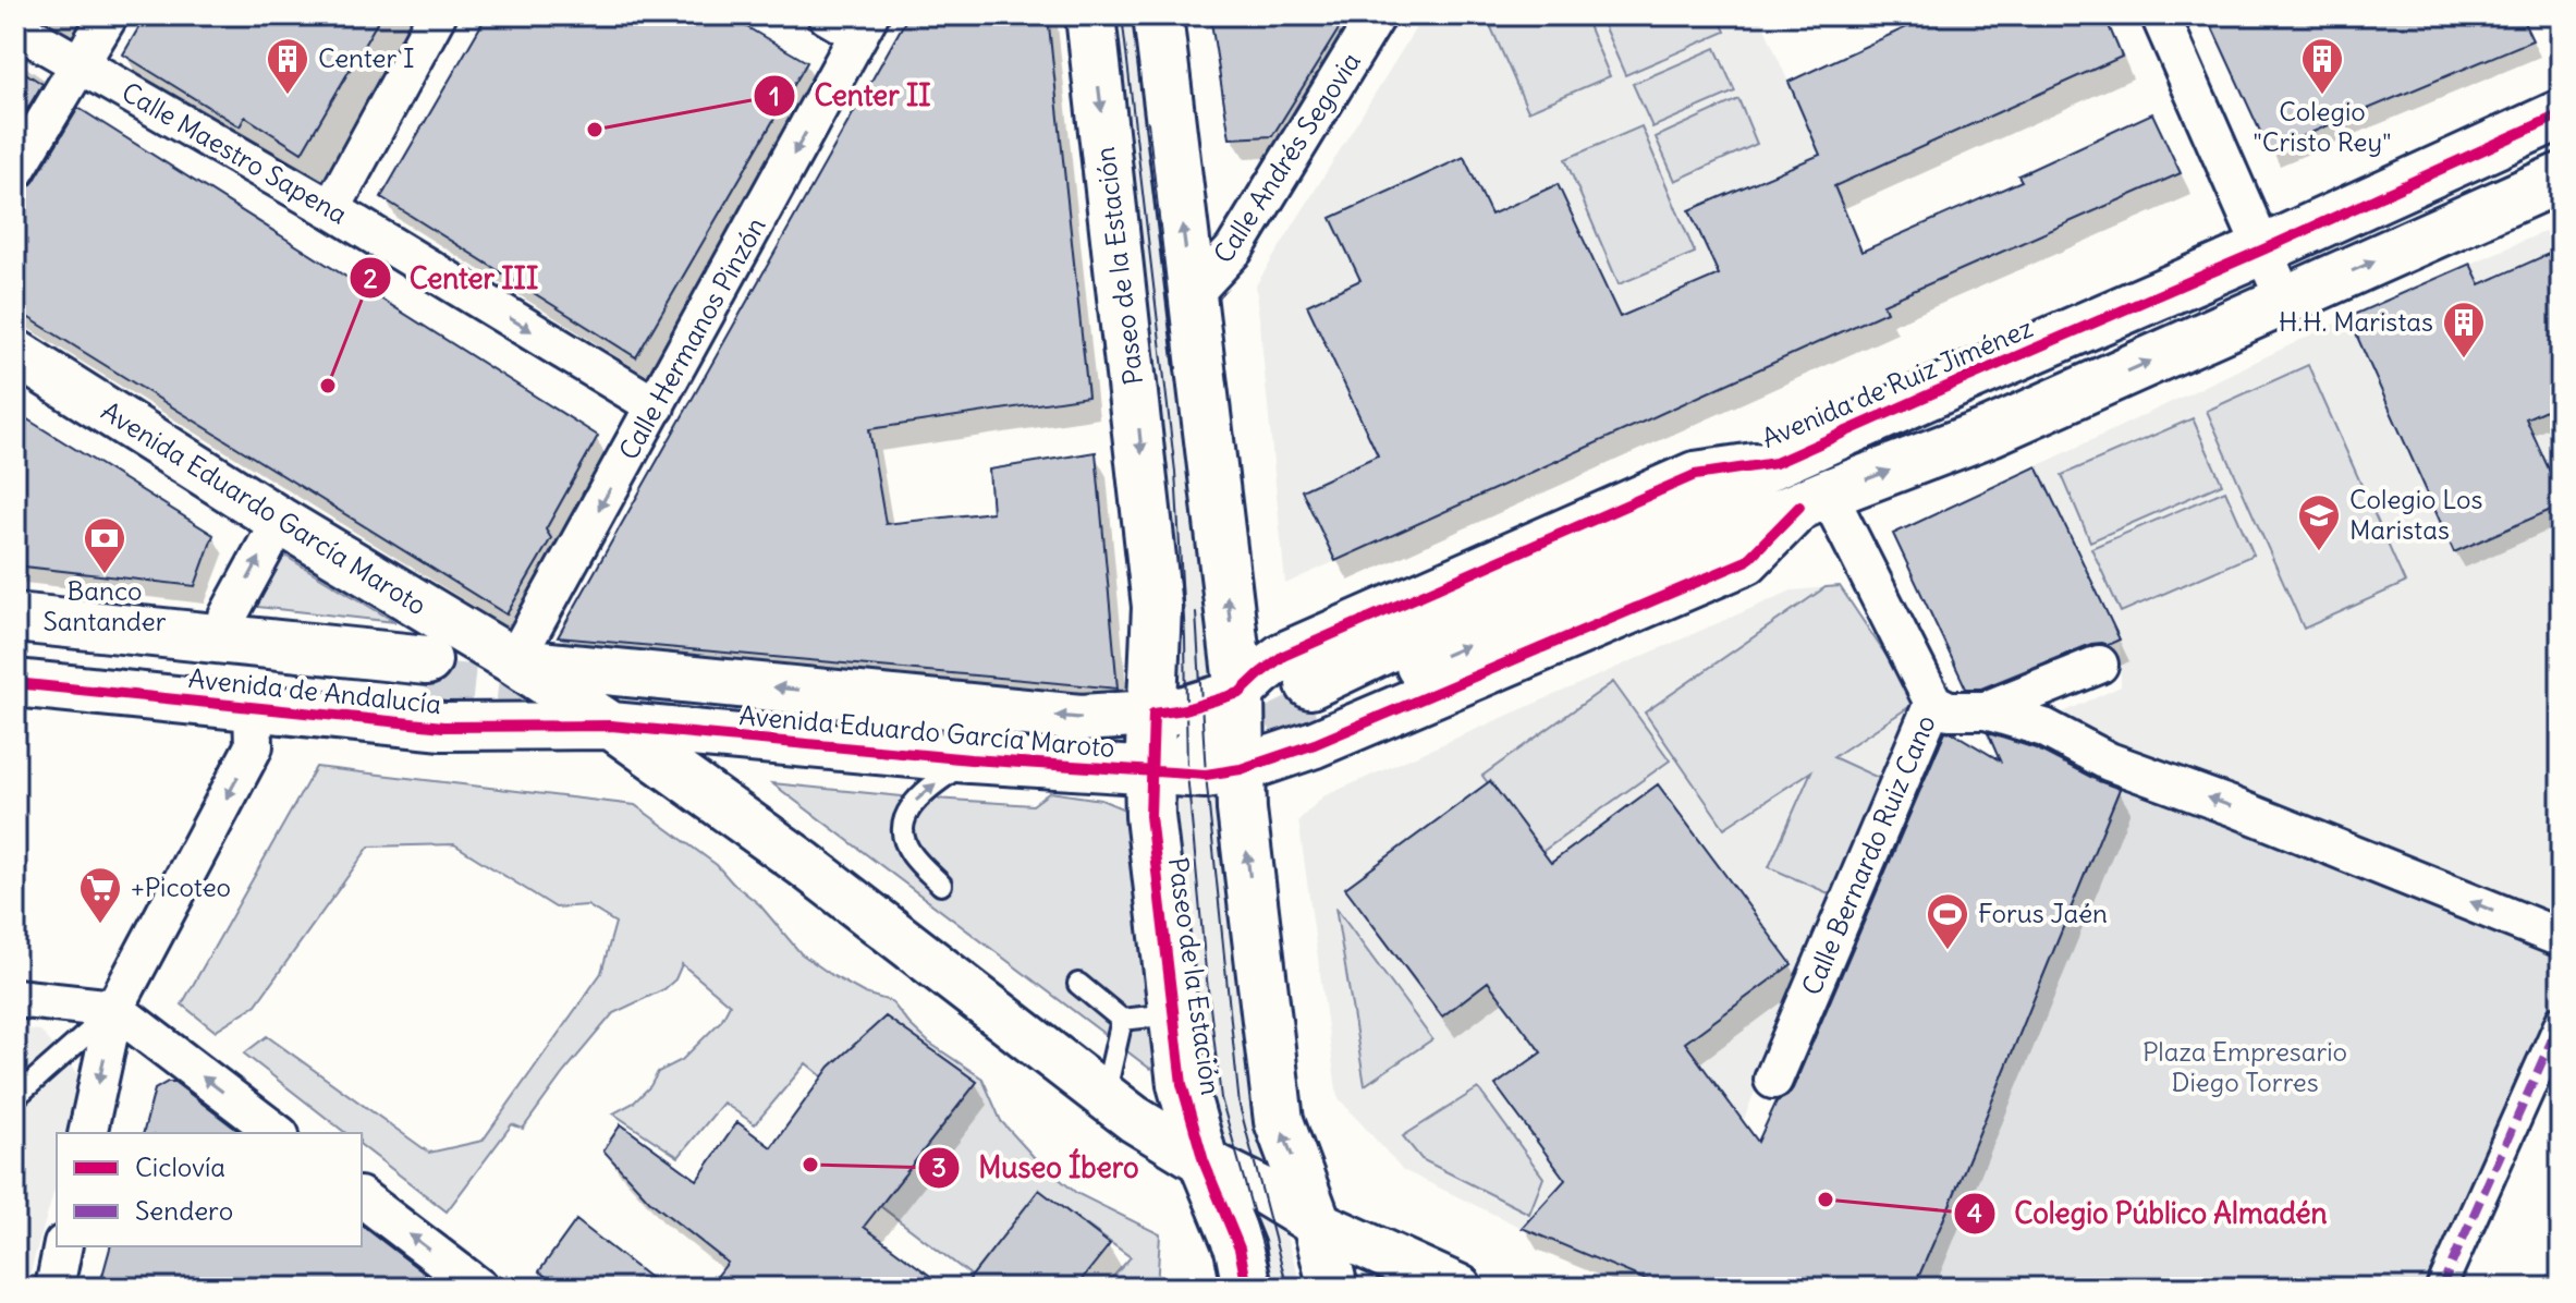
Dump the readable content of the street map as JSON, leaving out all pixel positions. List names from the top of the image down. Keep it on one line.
{"streets":{"main road":["Paseo de la Estación","Avenida de Ruiz Jiménez","Avenida de Andalucía"],"street":["Calle Maestro Sapena","Calle Andrés Segovia","Calle Hermanos Pinzón","Avenida Eduardo García Maroto","Calle Bernardo Ruiz Cano"]},"crossings":[["Calle Maestro Sapena","Calle Hermanos Pinzón"],["Paseo de la Estación","Avenida de Ruiz Jiménez"],["Paseo de la Estación","Avenida Eduardo García Maroto"],["Calle Hermanos Pinzón","Avenida Eduardo García Maroto"],["Avenida de Ruiz Jiménez","Avenida Eduardo García Maroto"],["Avenida de Ruiz Jiménez","Calle Bernardo Ruiz Cano"],["Avenida Eduardo García Maroto","Avenida de Andalucía"]],"one_way":["Calle Hermanos Pinzón"],"parks":["Plaza Empresario Diego Torres"],"places":{"building":["Center I","Colegio \"Cristo Rey\"","H.H. Maristas"],"other":["Center II","Center III","Museo Íbero","Colegio Público Almadén"],"school or university":["Colegio Los Maristas"],"bank":["Banco Santander"],"supermarket":["+Picoteo"],"sports":["Forus Jaén"]},"legend":["Ciclovía","Sendero"]}
